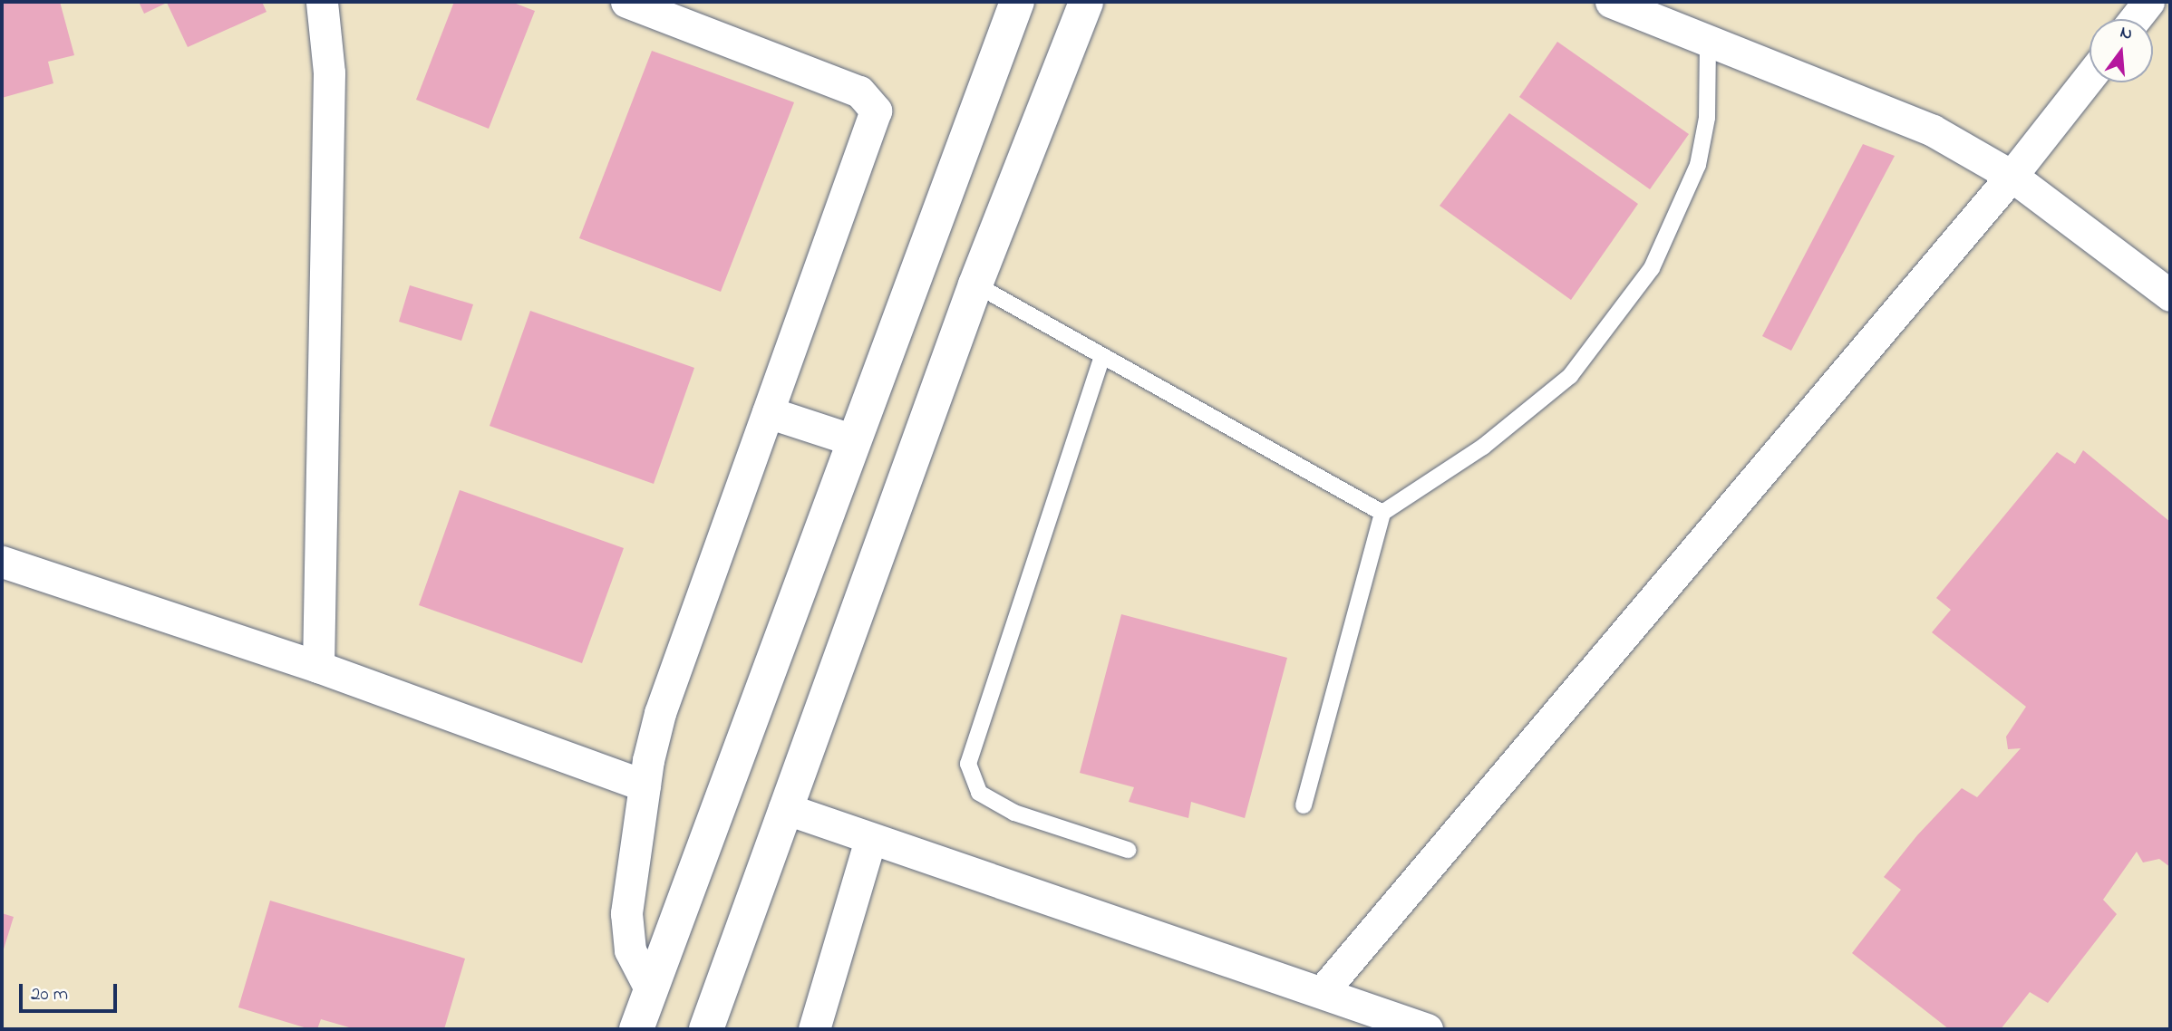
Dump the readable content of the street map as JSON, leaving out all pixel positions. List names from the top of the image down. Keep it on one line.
{"scale_bar":"20 m","north":"top"}
